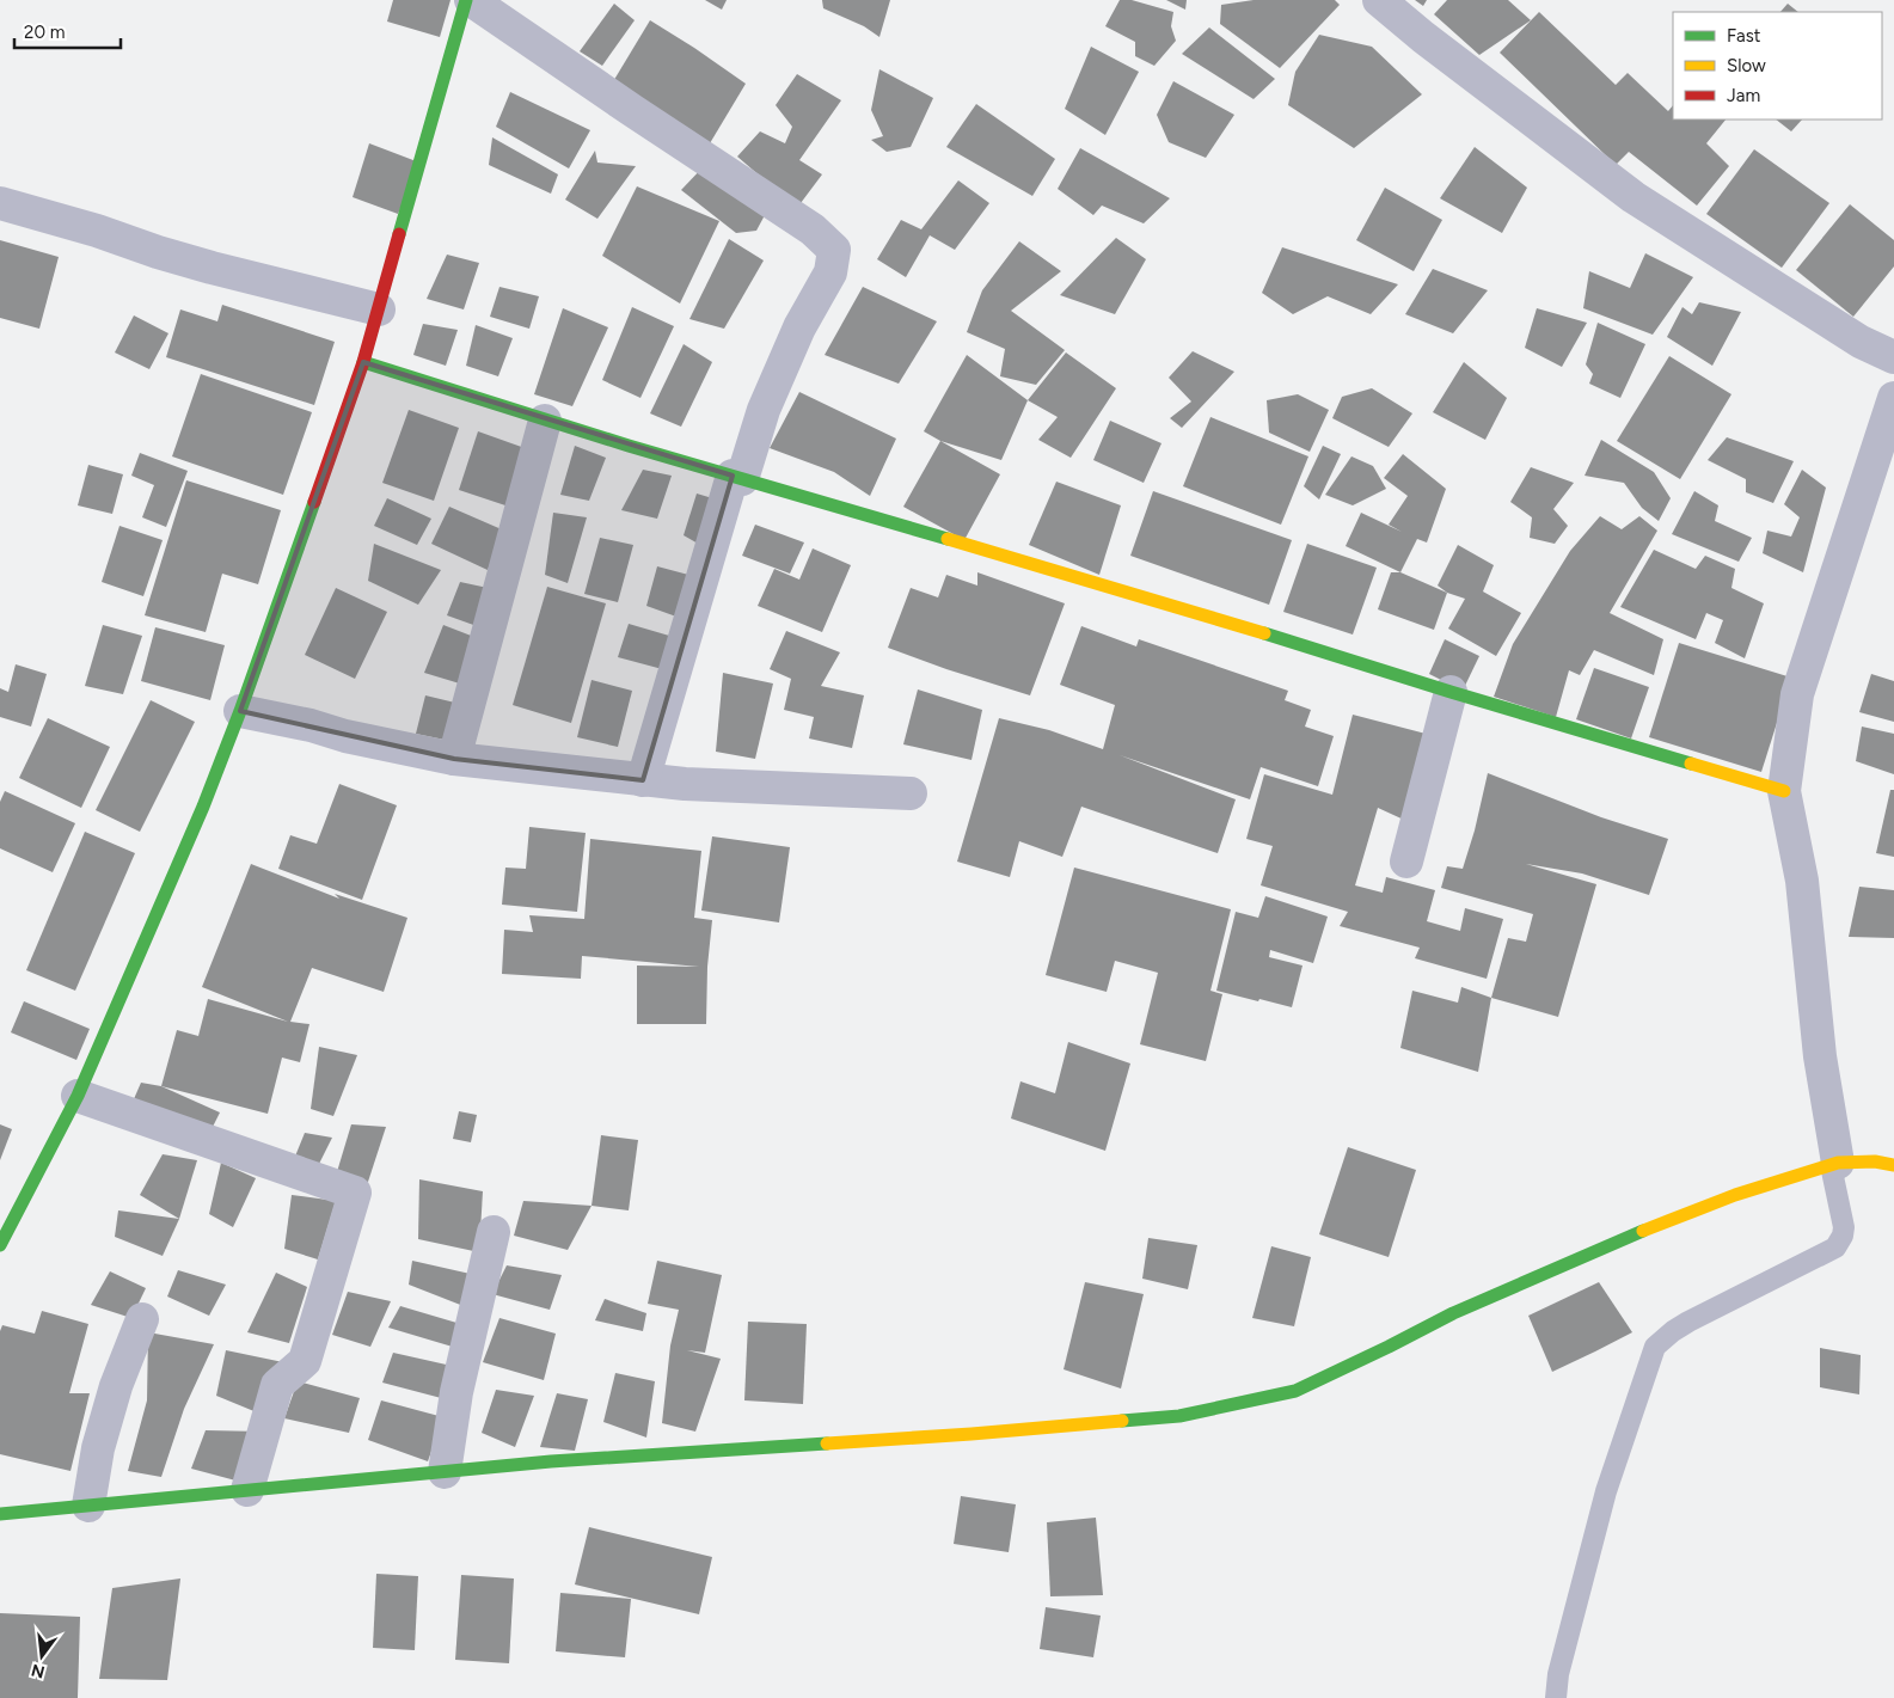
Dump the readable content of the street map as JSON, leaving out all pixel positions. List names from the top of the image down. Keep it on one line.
{"legend":["Fast","Slow","Jam"],"scale_bar":"20 m","north":"bottom"}
